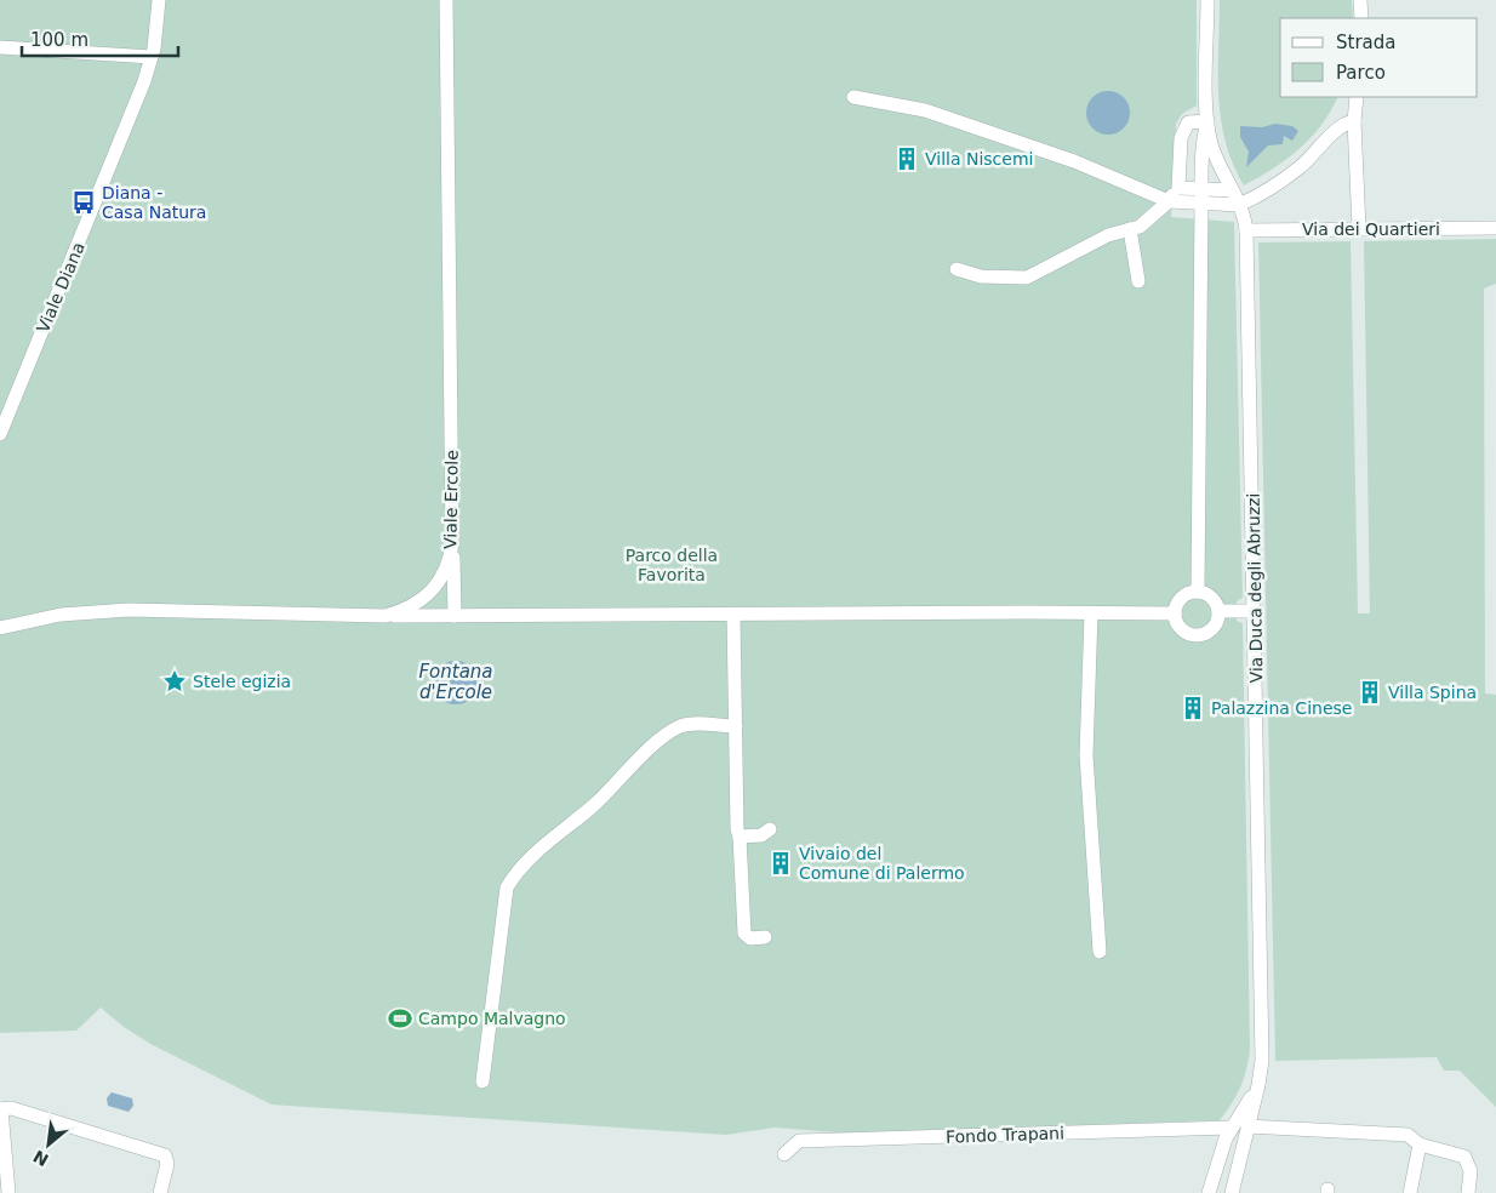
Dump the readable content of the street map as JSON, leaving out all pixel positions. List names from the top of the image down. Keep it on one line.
{"streets":{"street":["Via dei Quartieri","Viale Diana","Viale Ercole","Via Duca degli Abruzzi","Fondo Trapani"]},"crossings":[["Via dei Quartieri","Via Duca degli Abruzzi"]],"water":["Fontana d'Ercole"],"parks":["Parco della Favorita"],"places":{"building":["Villa Niscemi","Villa Spina","Palazzina Cinese","Vivaio del Comune di Palermo"],"bus stop":["Diana - Casa Natura"],"place":["Stele egizia"],"sports":["Campo Malvagno"]},"legend":["Strada","Parco"],"scale_bar":"100 m","north":"bottom left"}
